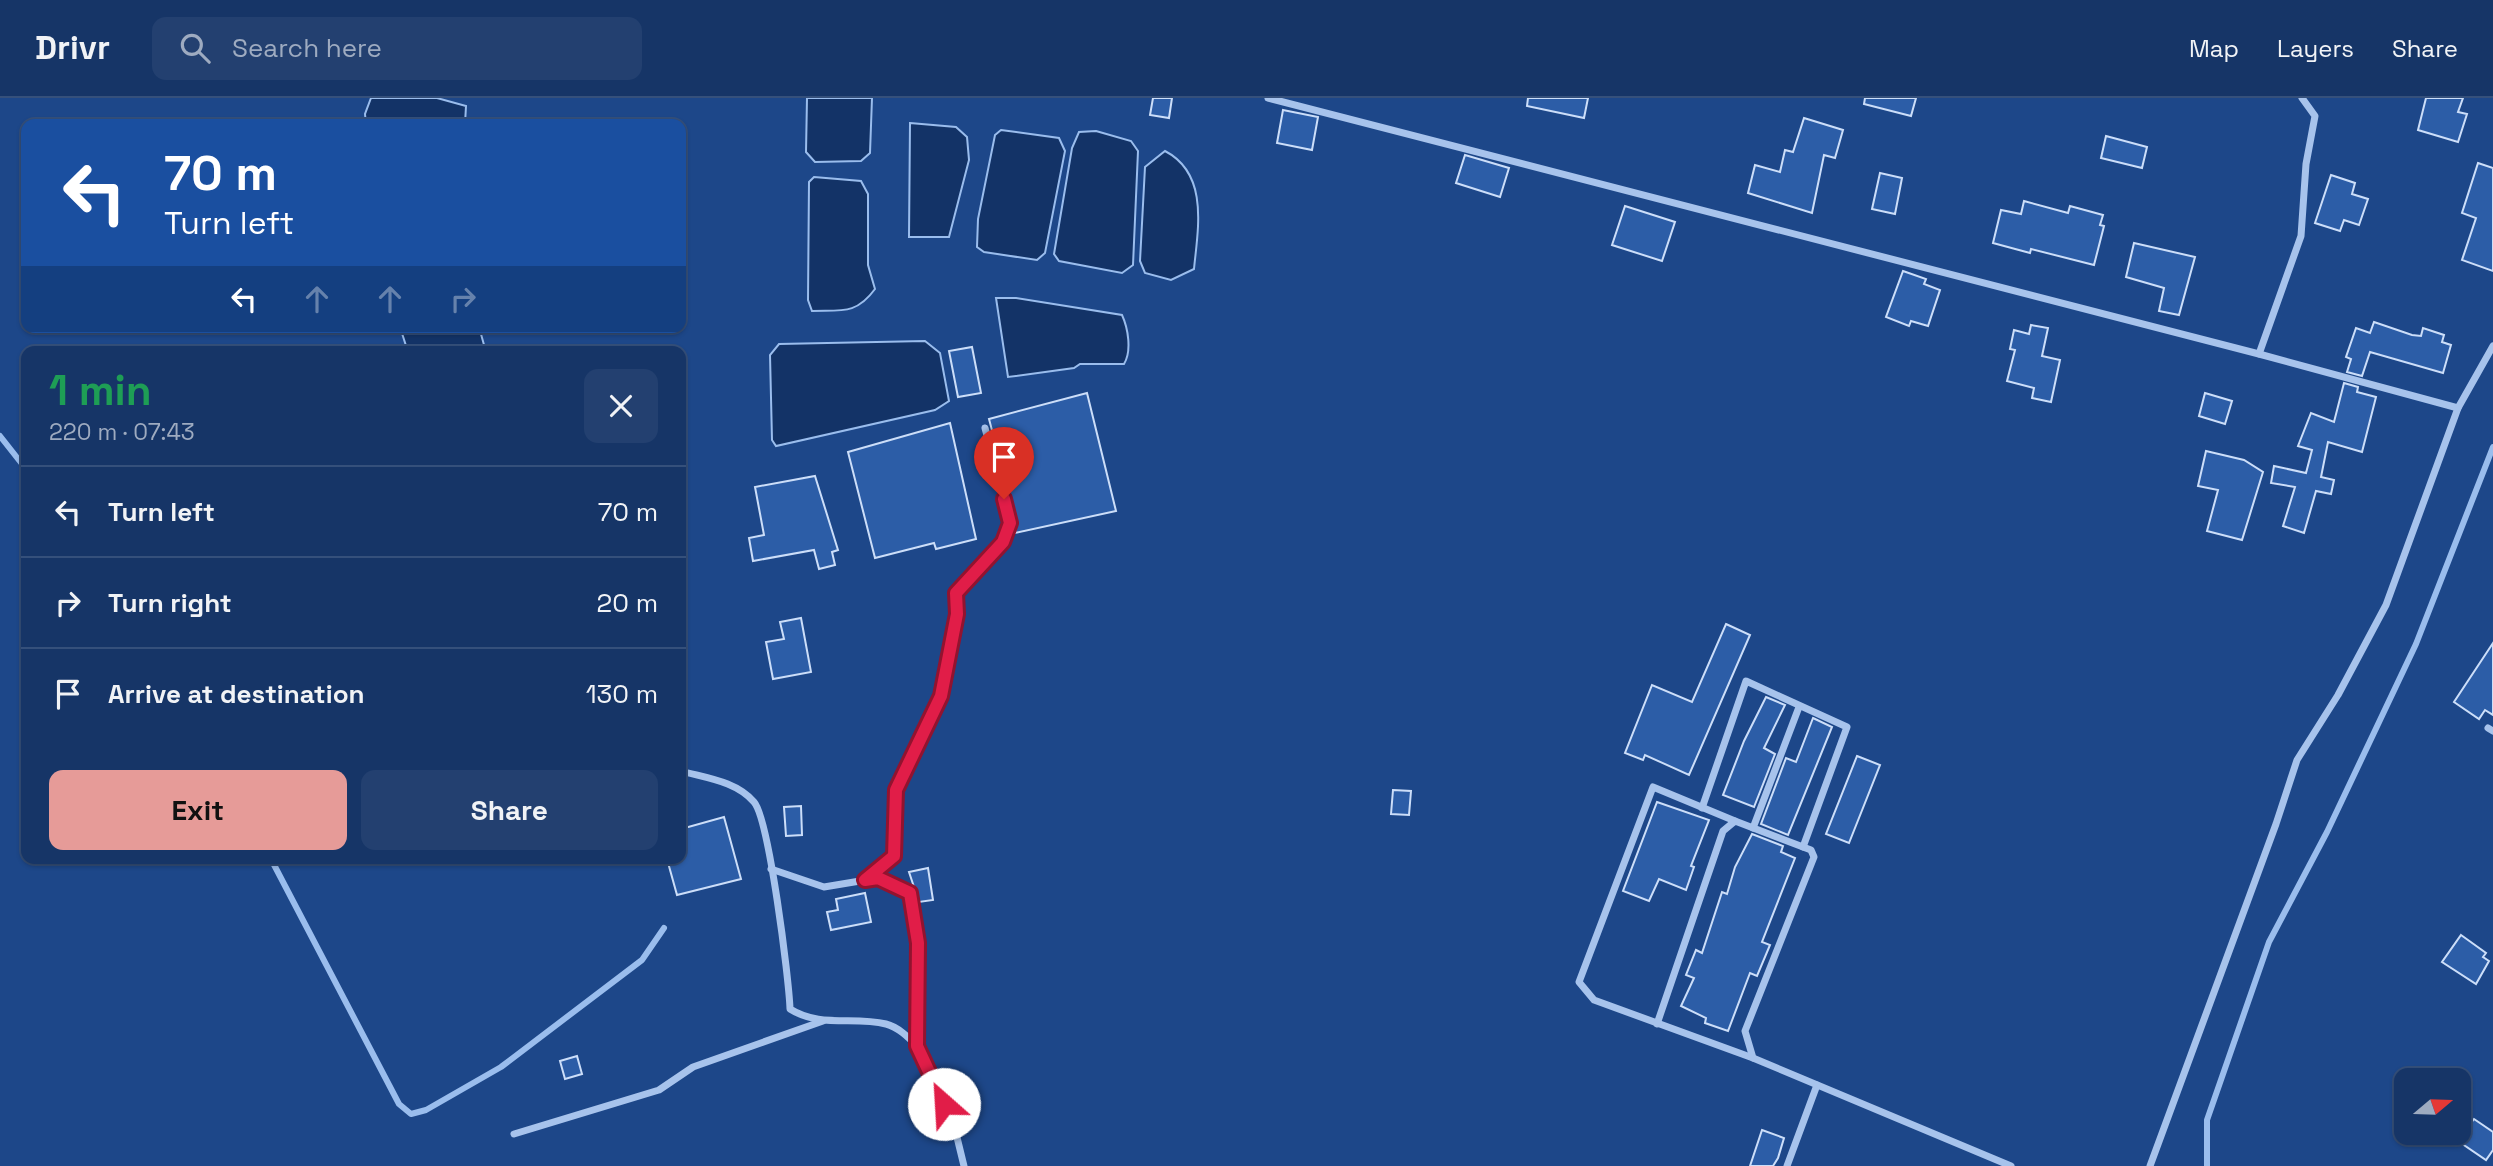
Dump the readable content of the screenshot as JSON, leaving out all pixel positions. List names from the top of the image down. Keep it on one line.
{"north":"right","page":{"header":"Drivr","search":"Search here","nav":["Map","Layers","Share"],"turn":["70 m","Turn left"],"heading":["1 min","220 m · 07:43"],"list":[{"name":"Turn left","value":"70 m"},{"name":"Turn right","value":"20 m"},{"name":"Arrive at destination","value":"130 m"}],"buttons":["Exit","Share"]}}
